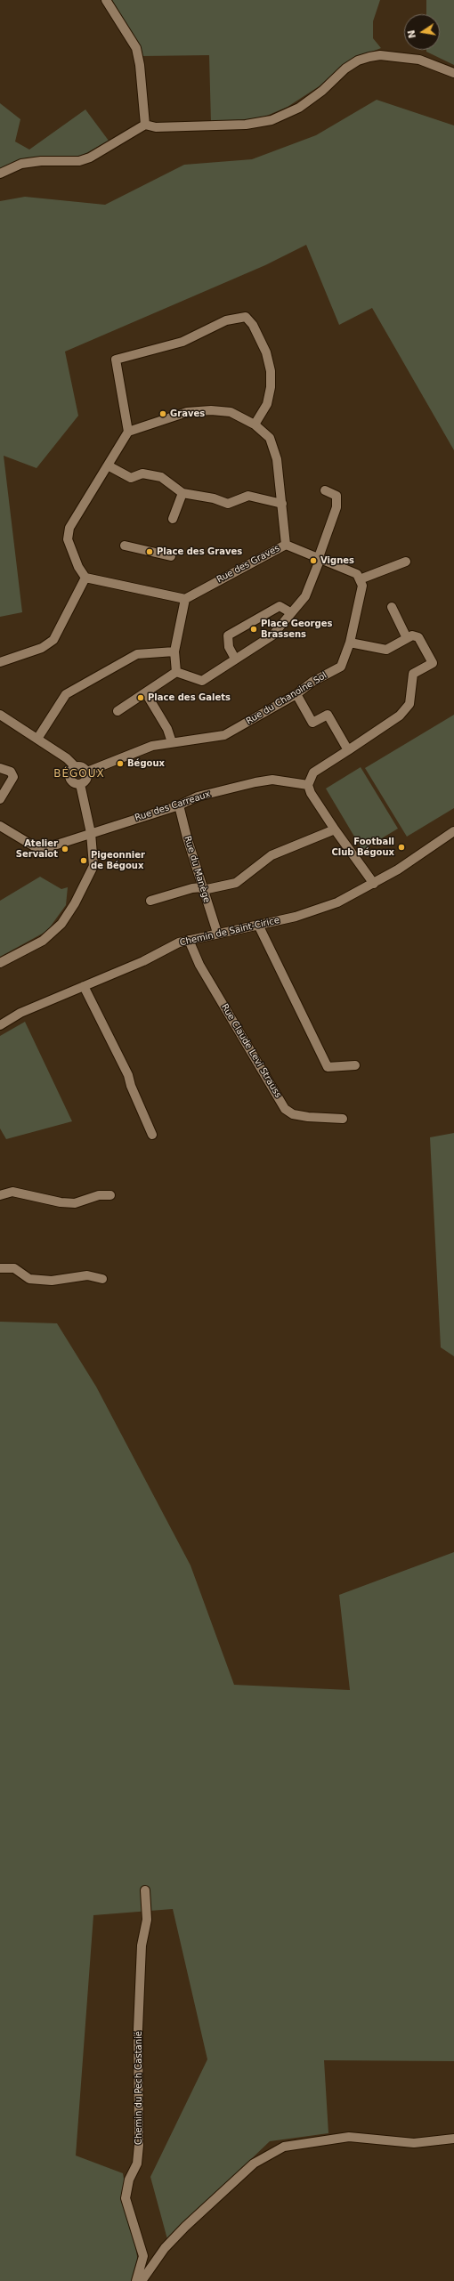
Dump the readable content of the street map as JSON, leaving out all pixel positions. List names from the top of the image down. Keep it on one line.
{"streets":{"street":["Rue des Graves","Rue du Chanoine Sol","Rue des Carreaux","Rue du Manège","Chemin de Saint-Cirice","Rue Claude Levi Strauss","Chemin du Pech Castanié"]},"crossings":[["Rue des Carreaux","Rue du Manège"],["Rue du Manège","Chemin de Saint-Cirice"],["Chemin de Saint-Cirice","Rue Claude Levi Strauss"]],"districts":["BÉGOUX"],"places":["Graves","Place des Graves","Vignes","Place Georges Brassens","Place des Galets","Bégoux","Football Club Bégoux","Atelier Servalot","Pigeonnier de Bégoux"],"north":"left"}
